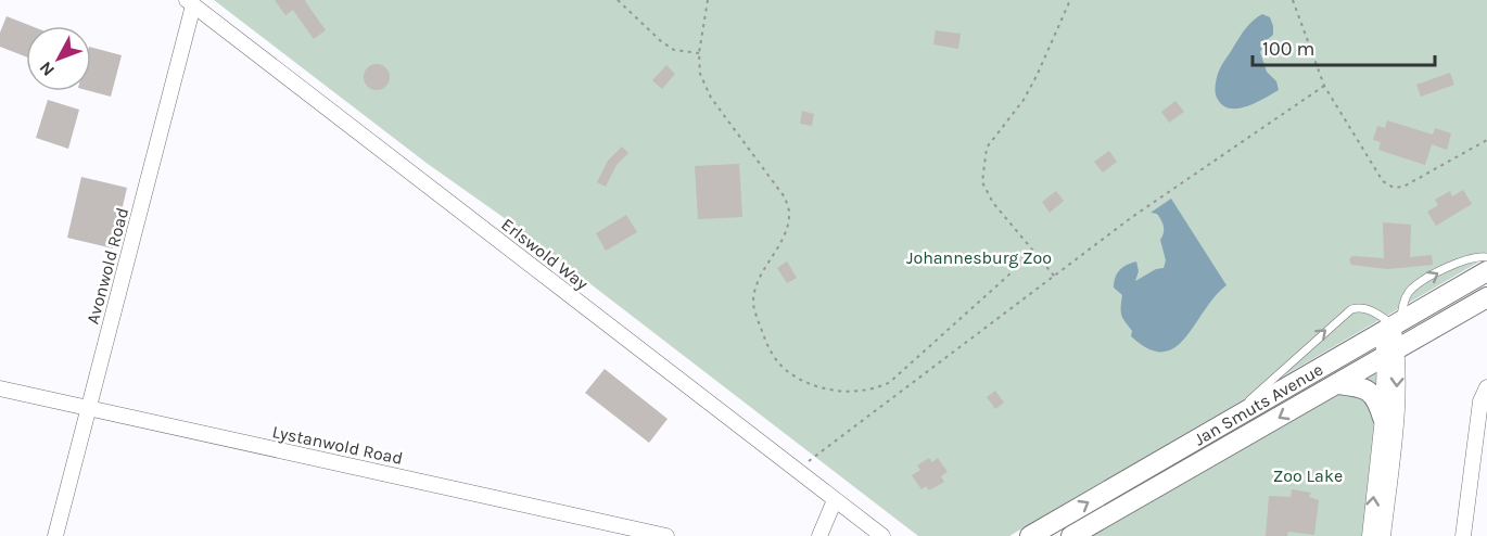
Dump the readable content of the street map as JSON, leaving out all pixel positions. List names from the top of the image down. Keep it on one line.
{"streets":{"main road":["Jan Smuts Avenue"],"street":["Erlswold Way","Avonwold Road","Lystanwold Road"]},"crossings":[["Erlswold Way","Avonwold Road"],["Avonwold Road","Lystanwold Road"]],"parks":["Johannesburg Zoo","Zoo Lake"],"scale_bar":"100 m","north":"bottom left"}
